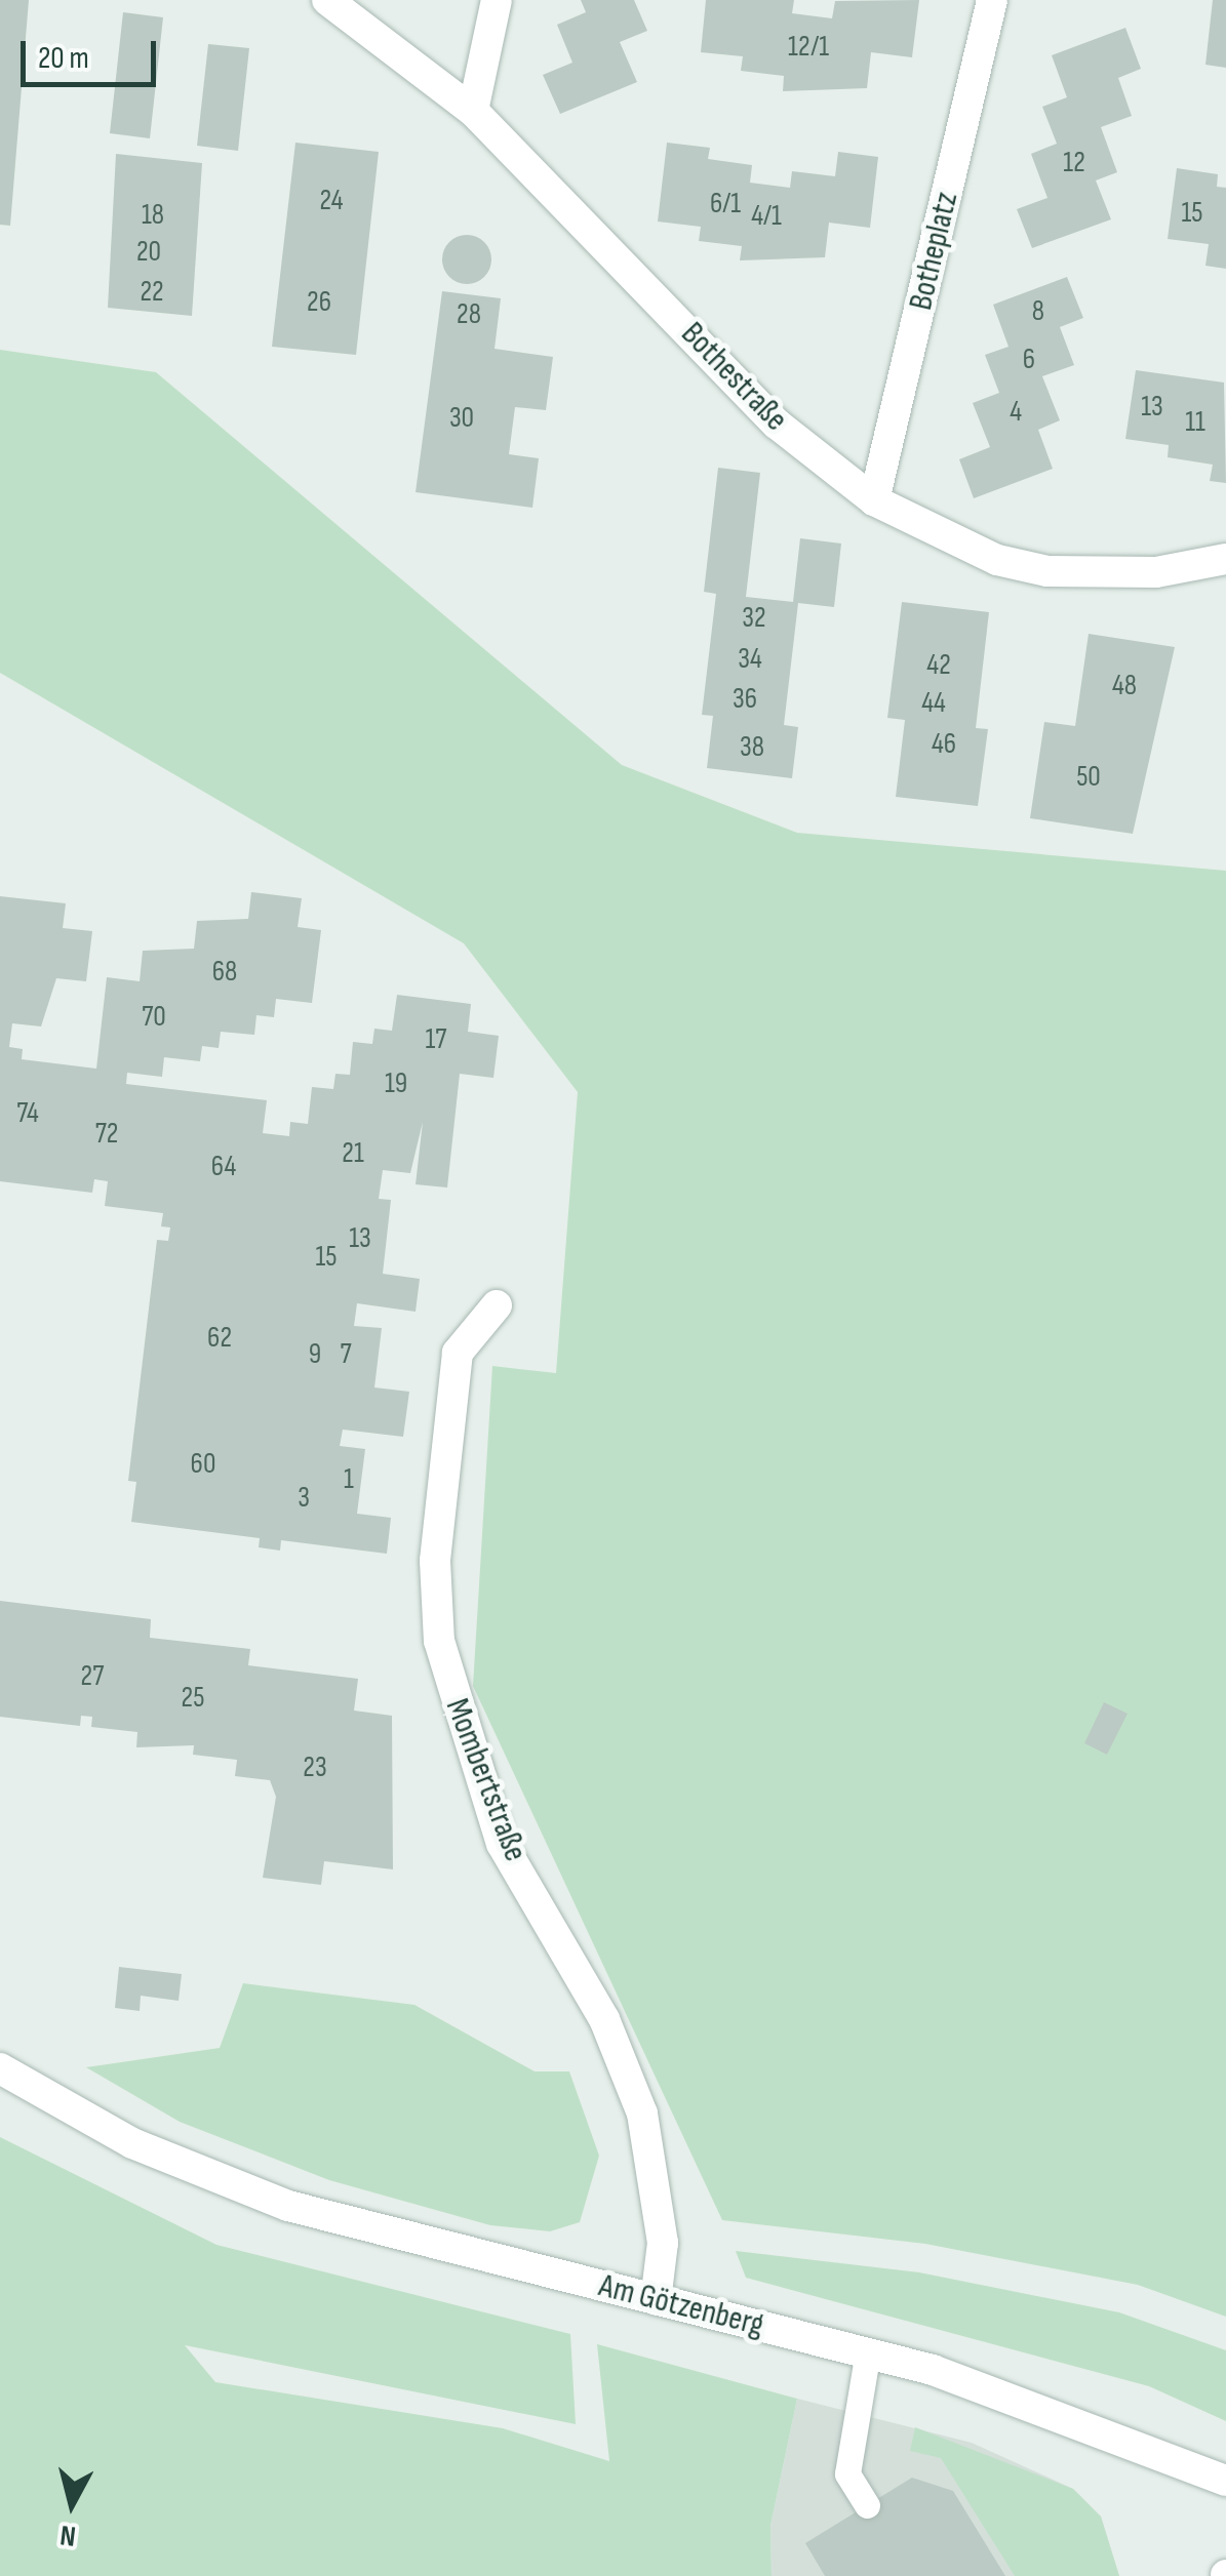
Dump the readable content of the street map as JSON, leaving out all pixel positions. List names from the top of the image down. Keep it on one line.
{"streets":{"street":["Botheplatz","Bothestraße","Mombertstraße","Am Götzenberg"]},"crossings":[["Botheplatz","Bothestraße"],["Mombertstraße","Am Götzenberg"]],"house_numbers":["12/1","12","24","6/1","15","18","4/1","20","22","26","8","28","6","13","4","30","11","32","34","42","48","36","44","46","38","50","68","70","17","19","74","72","21","64","13","15","62","9","7","60","1","3","27","25","23"],"scale_bar":"20 m","north":"bottom"}
